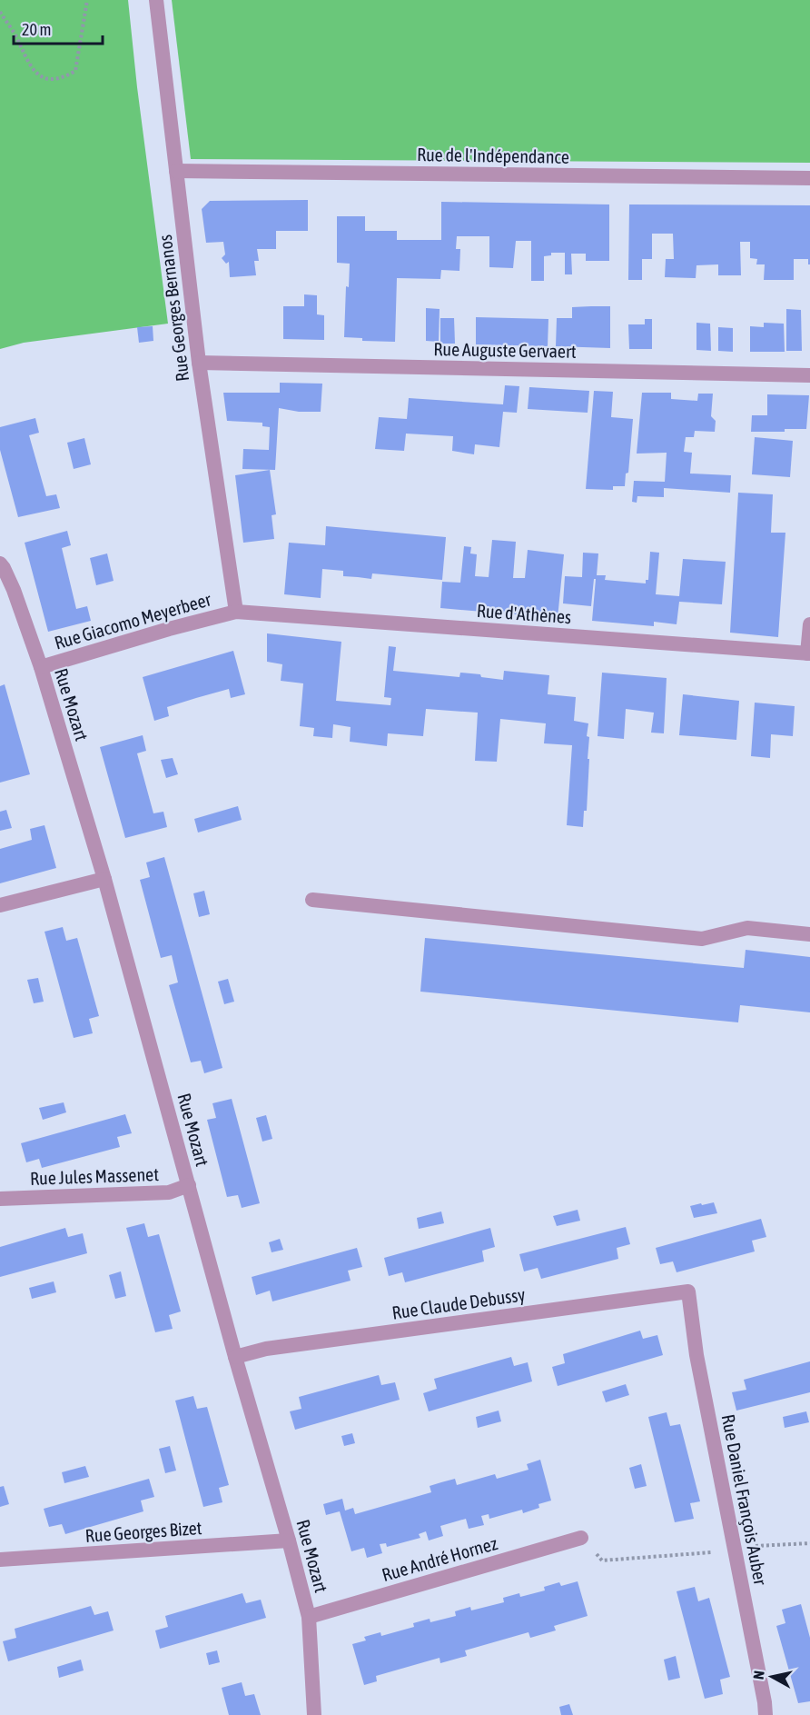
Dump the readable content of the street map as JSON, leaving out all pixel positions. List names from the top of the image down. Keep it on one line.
{"streets":{"street":["Rue de l'Indépendance","Rue Georges Bernanos","Rue Auguste Gervaert","Rue d'Athènes","Rue Giacomo Meyerbeer","Rue Mozart","Rue Jules Massenet","Rue Claude Debussy","Rue Daniel François Auber","Rue Georges Bizet","Rue André Hornez"]},"crossings":[["Rue de l'Indépendance","Rue Georges Bernanos"],["Rue Georges Bernanos","Rue Auguste Gervaert"],["Rue Georges Bernanos","Rue d'Athènes"],["Rue Georges Bernanos","Rue Giacomo Meyerbeer"],["Rue d'Athènes","Rue Giacomo Meyerbeer"],["Rue Giacomo Meyerbeer","Rue Mozart"],["Rue Mozart","Rue Jules Massenet"],["Rue Mozart","Rue Claude Debussy"],["Rue Mozart","Rue Georges Bizet"],["Rue Mozart","Rue André Hornez"],["Rue Claude Debussy","Rue Daniel François Auber"]],"scale_bar":"20 m","north":"left"}
